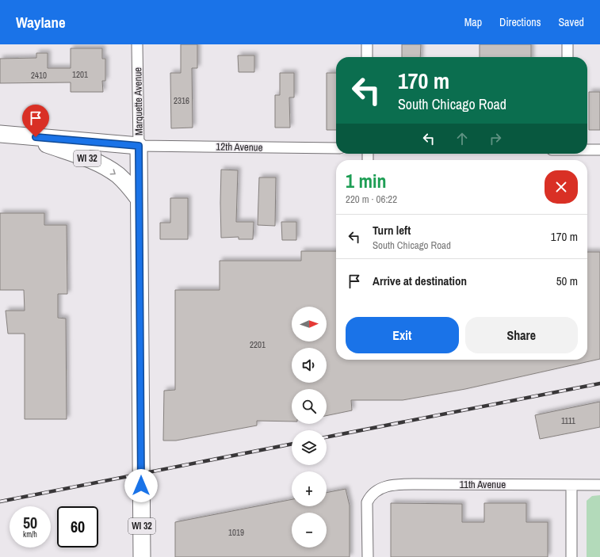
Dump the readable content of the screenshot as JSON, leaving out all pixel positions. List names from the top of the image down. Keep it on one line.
{"streets":{"main road":["Marquette Avenue","WI 32"],"street":["12th Avenue","11th Avenue"]},"crossings":[["Marquette Avenue","12th Avenue"],["Marquette Avenue","WI 32"],["12th Avenue","WI 32"]],"house_numbers":["1201","2410","2316","2201","1111","1019"],"north":"right","page":{"header":"Waylane","nav":["Map","Directions","Saved"],"turn":["170 m","South Chicago Road"],"heading":["1 min","220 m · 06:22"],"list":[{"name":"Turn left","note":"South Chicago Road","value":"170 m"},{"name":"Arrive at destination","value":"50 m"}],"map_buttons":["+","−"],"buttons":["Exit","Share"],"speed":"50 km/h","limit":"60"}}
